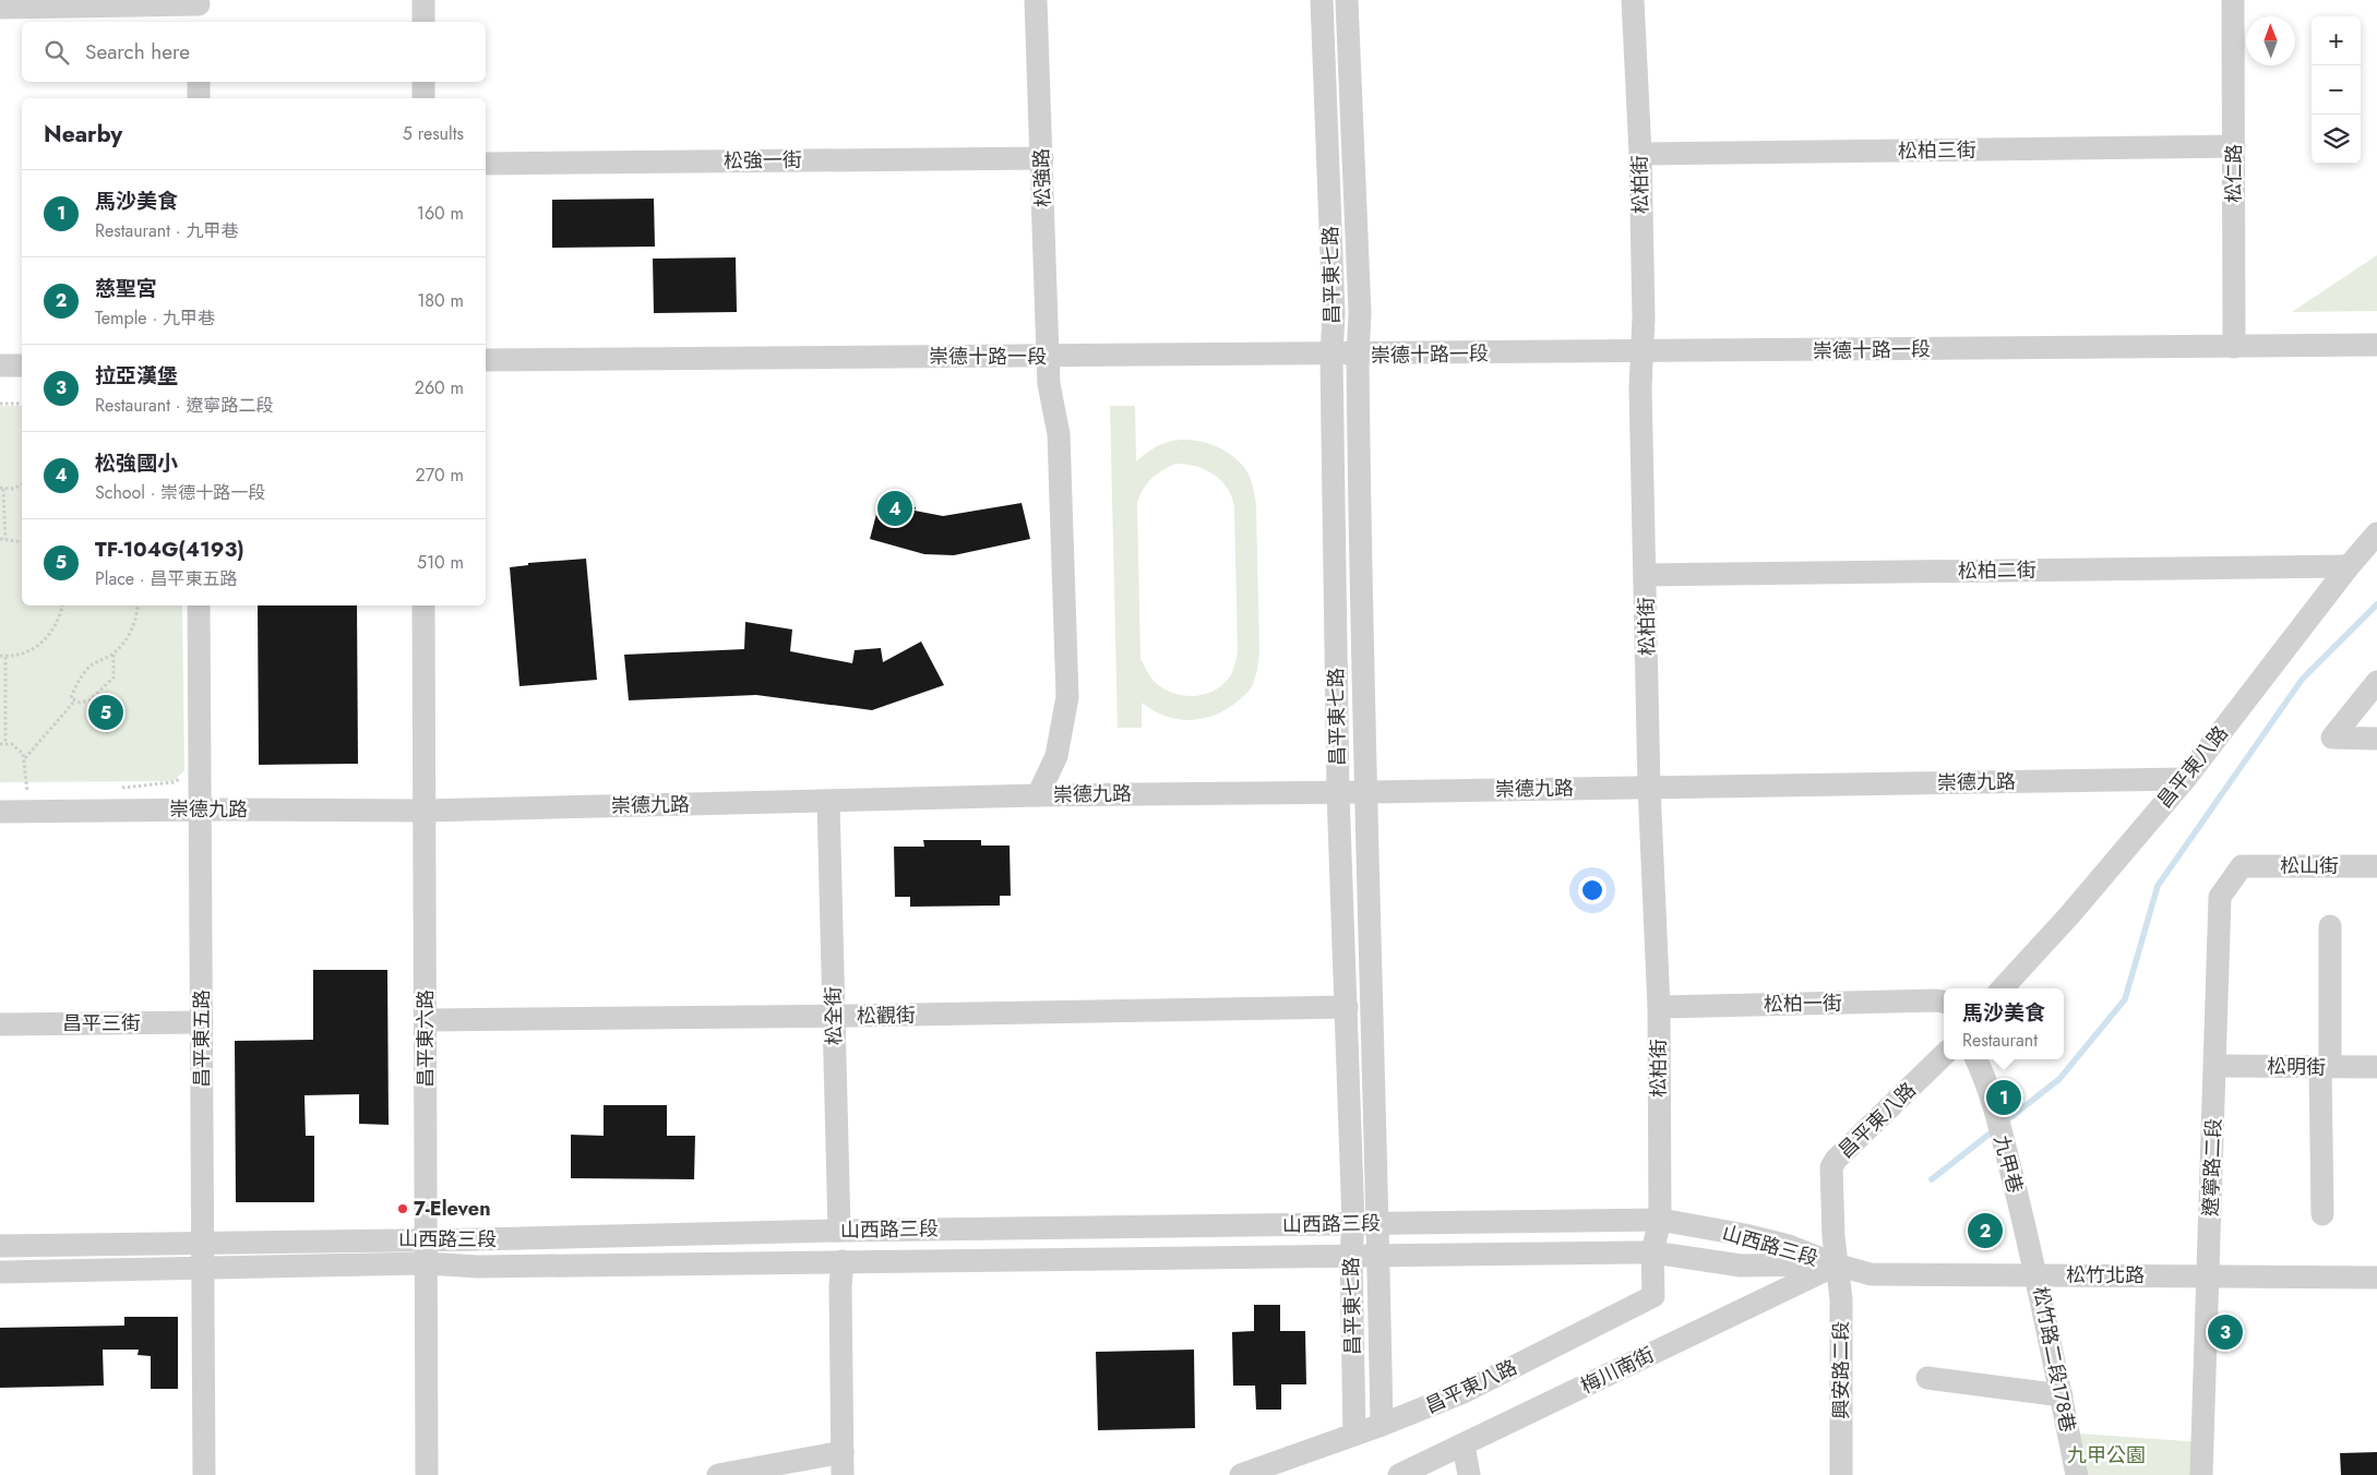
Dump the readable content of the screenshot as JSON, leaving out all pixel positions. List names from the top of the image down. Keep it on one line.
{"streets":{"street":["松柏三街","松強一街","松仁路","松強路","松柏街","昌平東七路","崇德十路一段","松柏二街","昌平東八路","崇德九路","松山街","松柏一街","松全街","松觀街","昌平三街","昌平東五路","昌平東六路","松明街","九甲巷","遼寧路二段","山西路三段","松竹北路","松竹路二段178巷","梅川南街","興安路二段"]},"crossings":[["松柏三街","松仁路"],["松柏三街","松柏街"],["松強一街","松強路"],["松仁路","崇德十路一段"],["松強路","崇德十路一段"],["松強路","崇德九路"],["松柏街","崇德十路一段"],["松柏街","松柏二街"],["松柏街","昌平東八路"],["松柏街","崇德九路"],["松柏街","松柏一街"],["松柏街","山西路三段"],["昌平東七路","崇德十路一段"],["昌平東七路","昌平東八路"],["昌平東七路","崇德九路"],["昌平東七路","松觀街"],["昌平東七路","山西路三段"],["松柏二街","昌平東八路"],["昌平東八路","崇德九路"],["昌平東八路","山西路三段"],["昌平東八路","松竹北路"],["昌平東八路","梅川南街"],["昌平東八路","興安路二段"],["崇德九路","松全街"],["崇德九路","昌平東五路"],["崇德九路","昌平東六路"],["松山街","遼寧路二段"],["松全街","松觀街"],["松全街","山西路三段"],["松觀街","昌平東六路"],["昌平三街","昌平東五路"],["昌平東五路","山西路三段"],["昌平東六路","山西路三段"],["松明街","遼寧路二段"],["九甲巷","松竹北路"],["九甲巷","松竹路二段178巷"],["遼寧路二段","松竹北路"],["山西路三段","松竹北路"],["山西路三段","梅川南街"],["山西路三段","興安路二段"],["松竹北路","松竹路二段178巷"],["松竹北路","梅川南街"],["松竹北路","興安路二段"],["梅川南街","興安路二段"]],"parks":["九甲公園"],"places":["7-Eleven"],"north":"top","page":{"map_buttons":["+","−"],"search":"Search here","heading":["Nearby","5 results"],"list":[{"mark":"1","name":"馬沙美食","note":"Restaurant · 九甲巷","value":"160 m"},{"mark":"2","name":"慈聖宮","note":"Temple · 九甲巷","value":"180 m"},{"mark":"3","name":"拉亞漢堡","note":"Restaurant · 遼寧路二段","value":"260 m"},{"mark":"4","name":"松強國小","note":"School · 崇德十路一段","value":"270 m"},{"mark":"5","name":"TF-104G(4193)","note":"Place · 昌平東五路","value":"510 m"}],"pins":["4","5","1","2","3"],"popup":["馬沙美食","Restaurant"]}}
